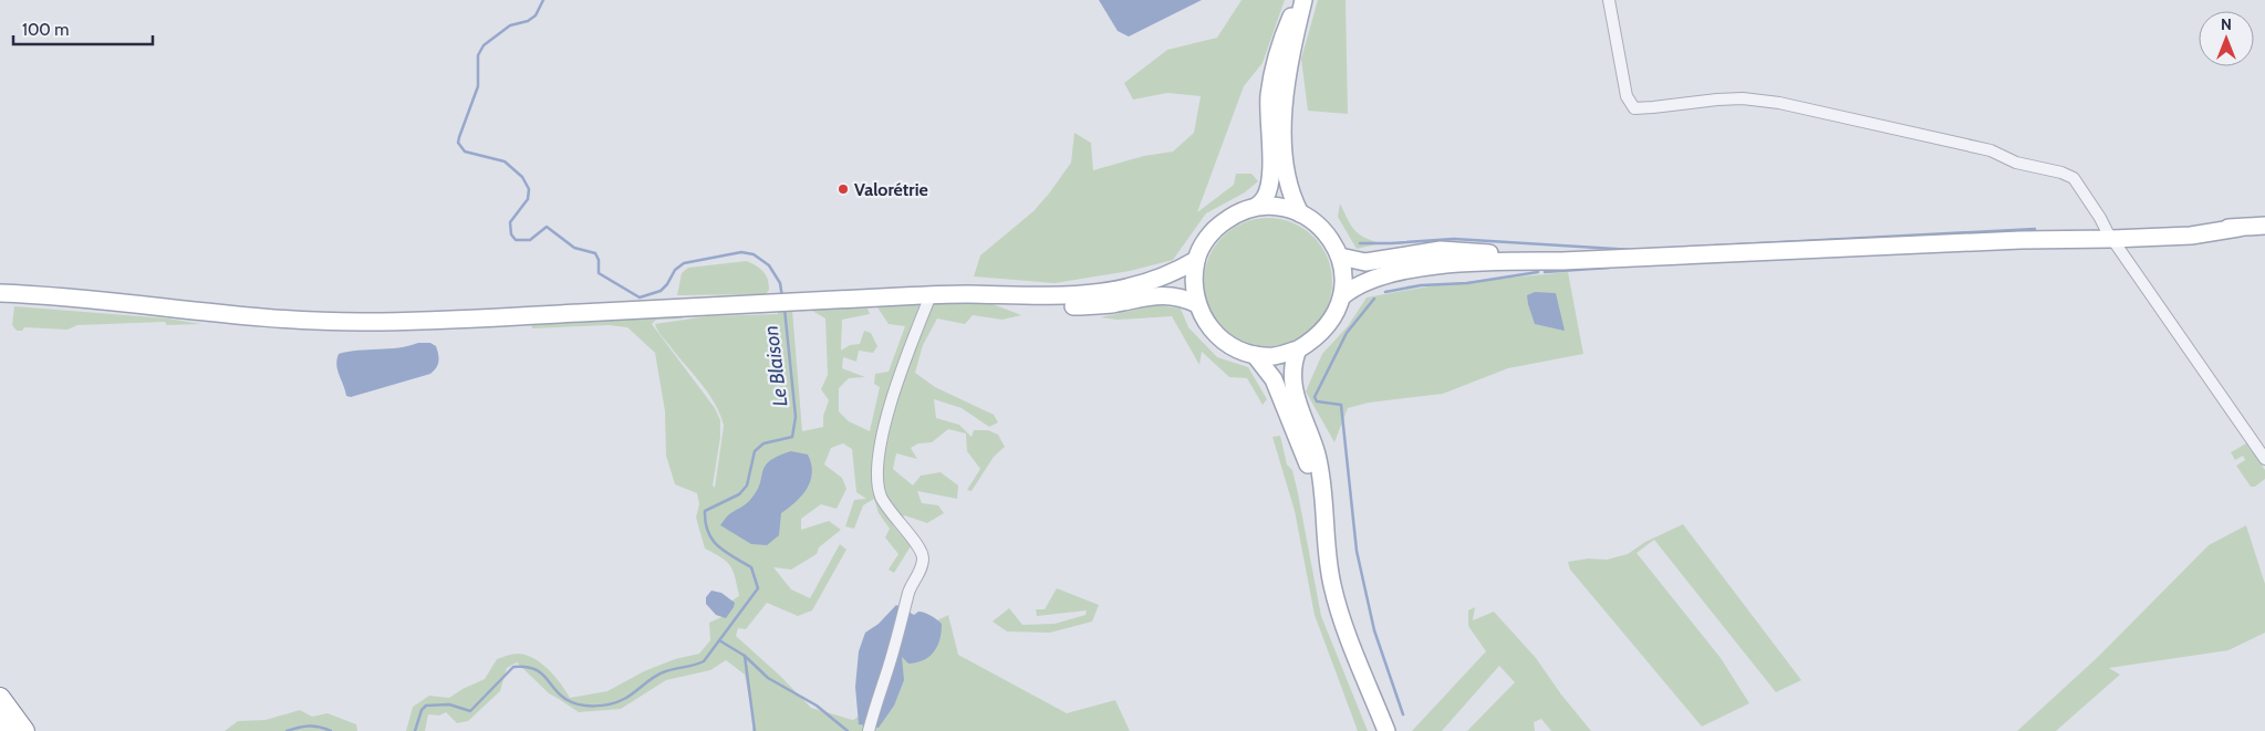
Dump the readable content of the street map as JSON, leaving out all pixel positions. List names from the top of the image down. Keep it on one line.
{"water":["Le Blaison"],"places":["Valorétrie"],"scale_bar":"100 m","north":"top"}
